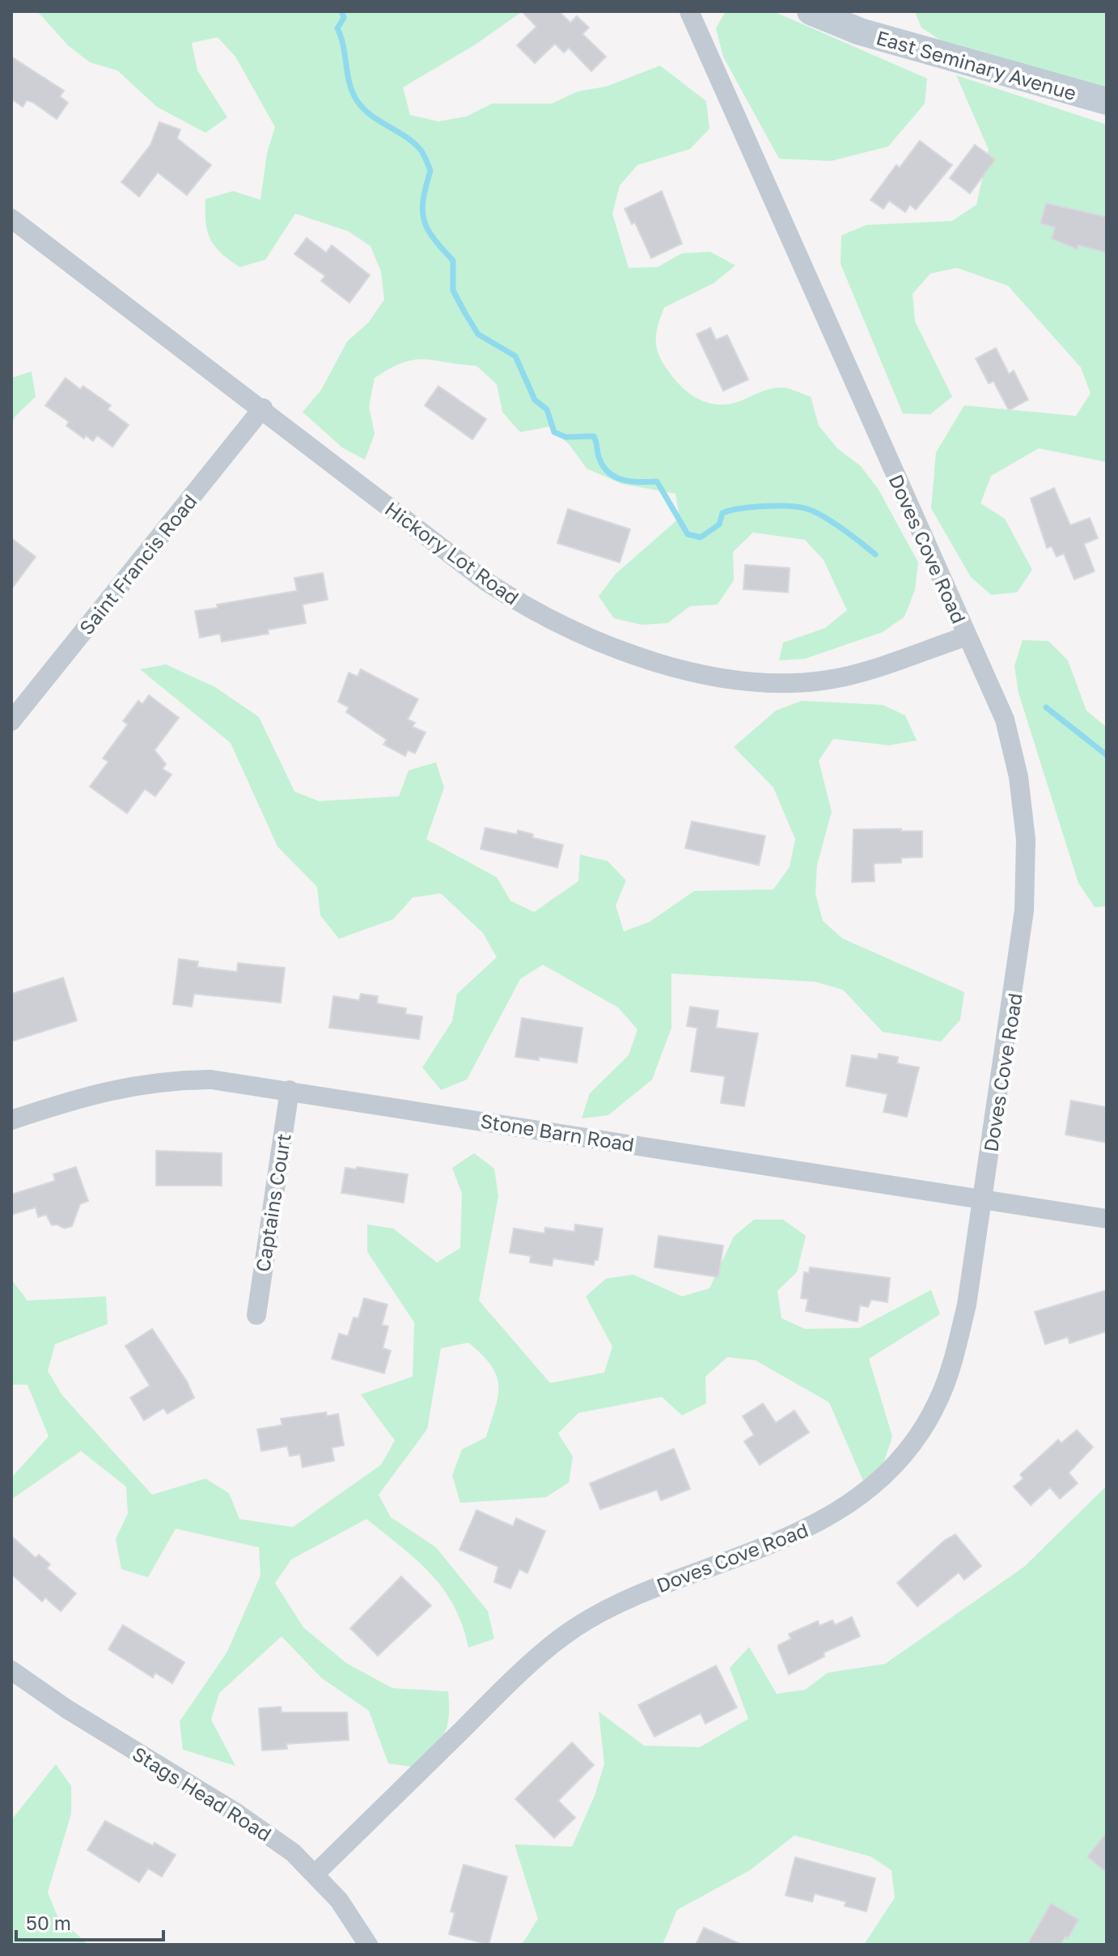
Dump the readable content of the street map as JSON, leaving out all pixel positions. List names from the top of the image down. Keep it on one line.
{"streets":{"street":["East Seminary Avenue","Doves Cove Road","Hickory Lot Road","Saint Francis Road","Stone Barn Road","Captains Court","Stags Head Road"]},"crossings":[["Doves Cove Road","Hickory Lot Road"],["Doves Cove Road","Stone Barn Road"],["Doves Cove Road","Stags Head Road"],["Hickory Lot Road","Saint Francis Road"],["Stone Barn Road","Captains Court"]],"scale_bar":"50 m"}
